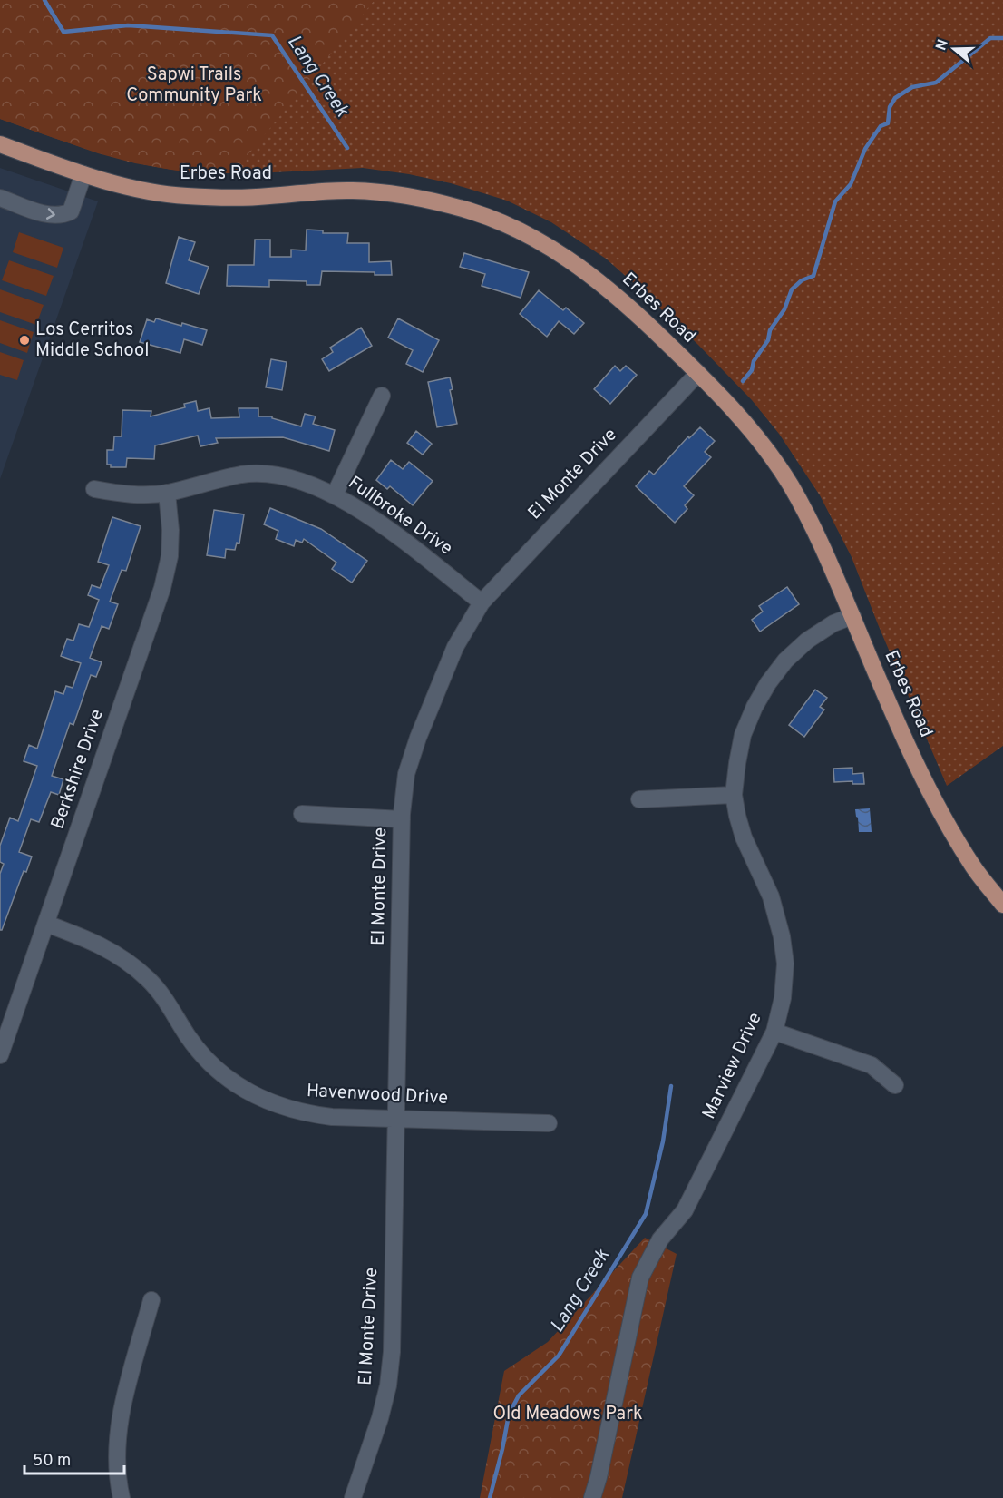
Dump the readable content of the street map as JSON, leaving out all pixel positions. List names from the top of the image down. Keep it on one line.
{"streets":{"main road":["Erbes Road"],"street":["El Monte Drive","Fullbroke Drive","Berkshire Drive","Marview Drive","Havenwood Drive"]},"crossings":[["Erbes Road","El Monte Drive"],["Erbes Road","Marview Drive"],["El Monte Drive","Fullbroke Drive"],["El Monte Drive","Havenwood Drive"],["Fullbroke Drive","Berkshire Drive"],["Berkshire Drive","Havenwood Drive"]],"water":["Lang Creek"],"parks":["Sapwi Trails Community Park","Old Meadows Park"],"places":["Los Cerritos Middle School"],"scale_bar":"50 m","north":"left"}
